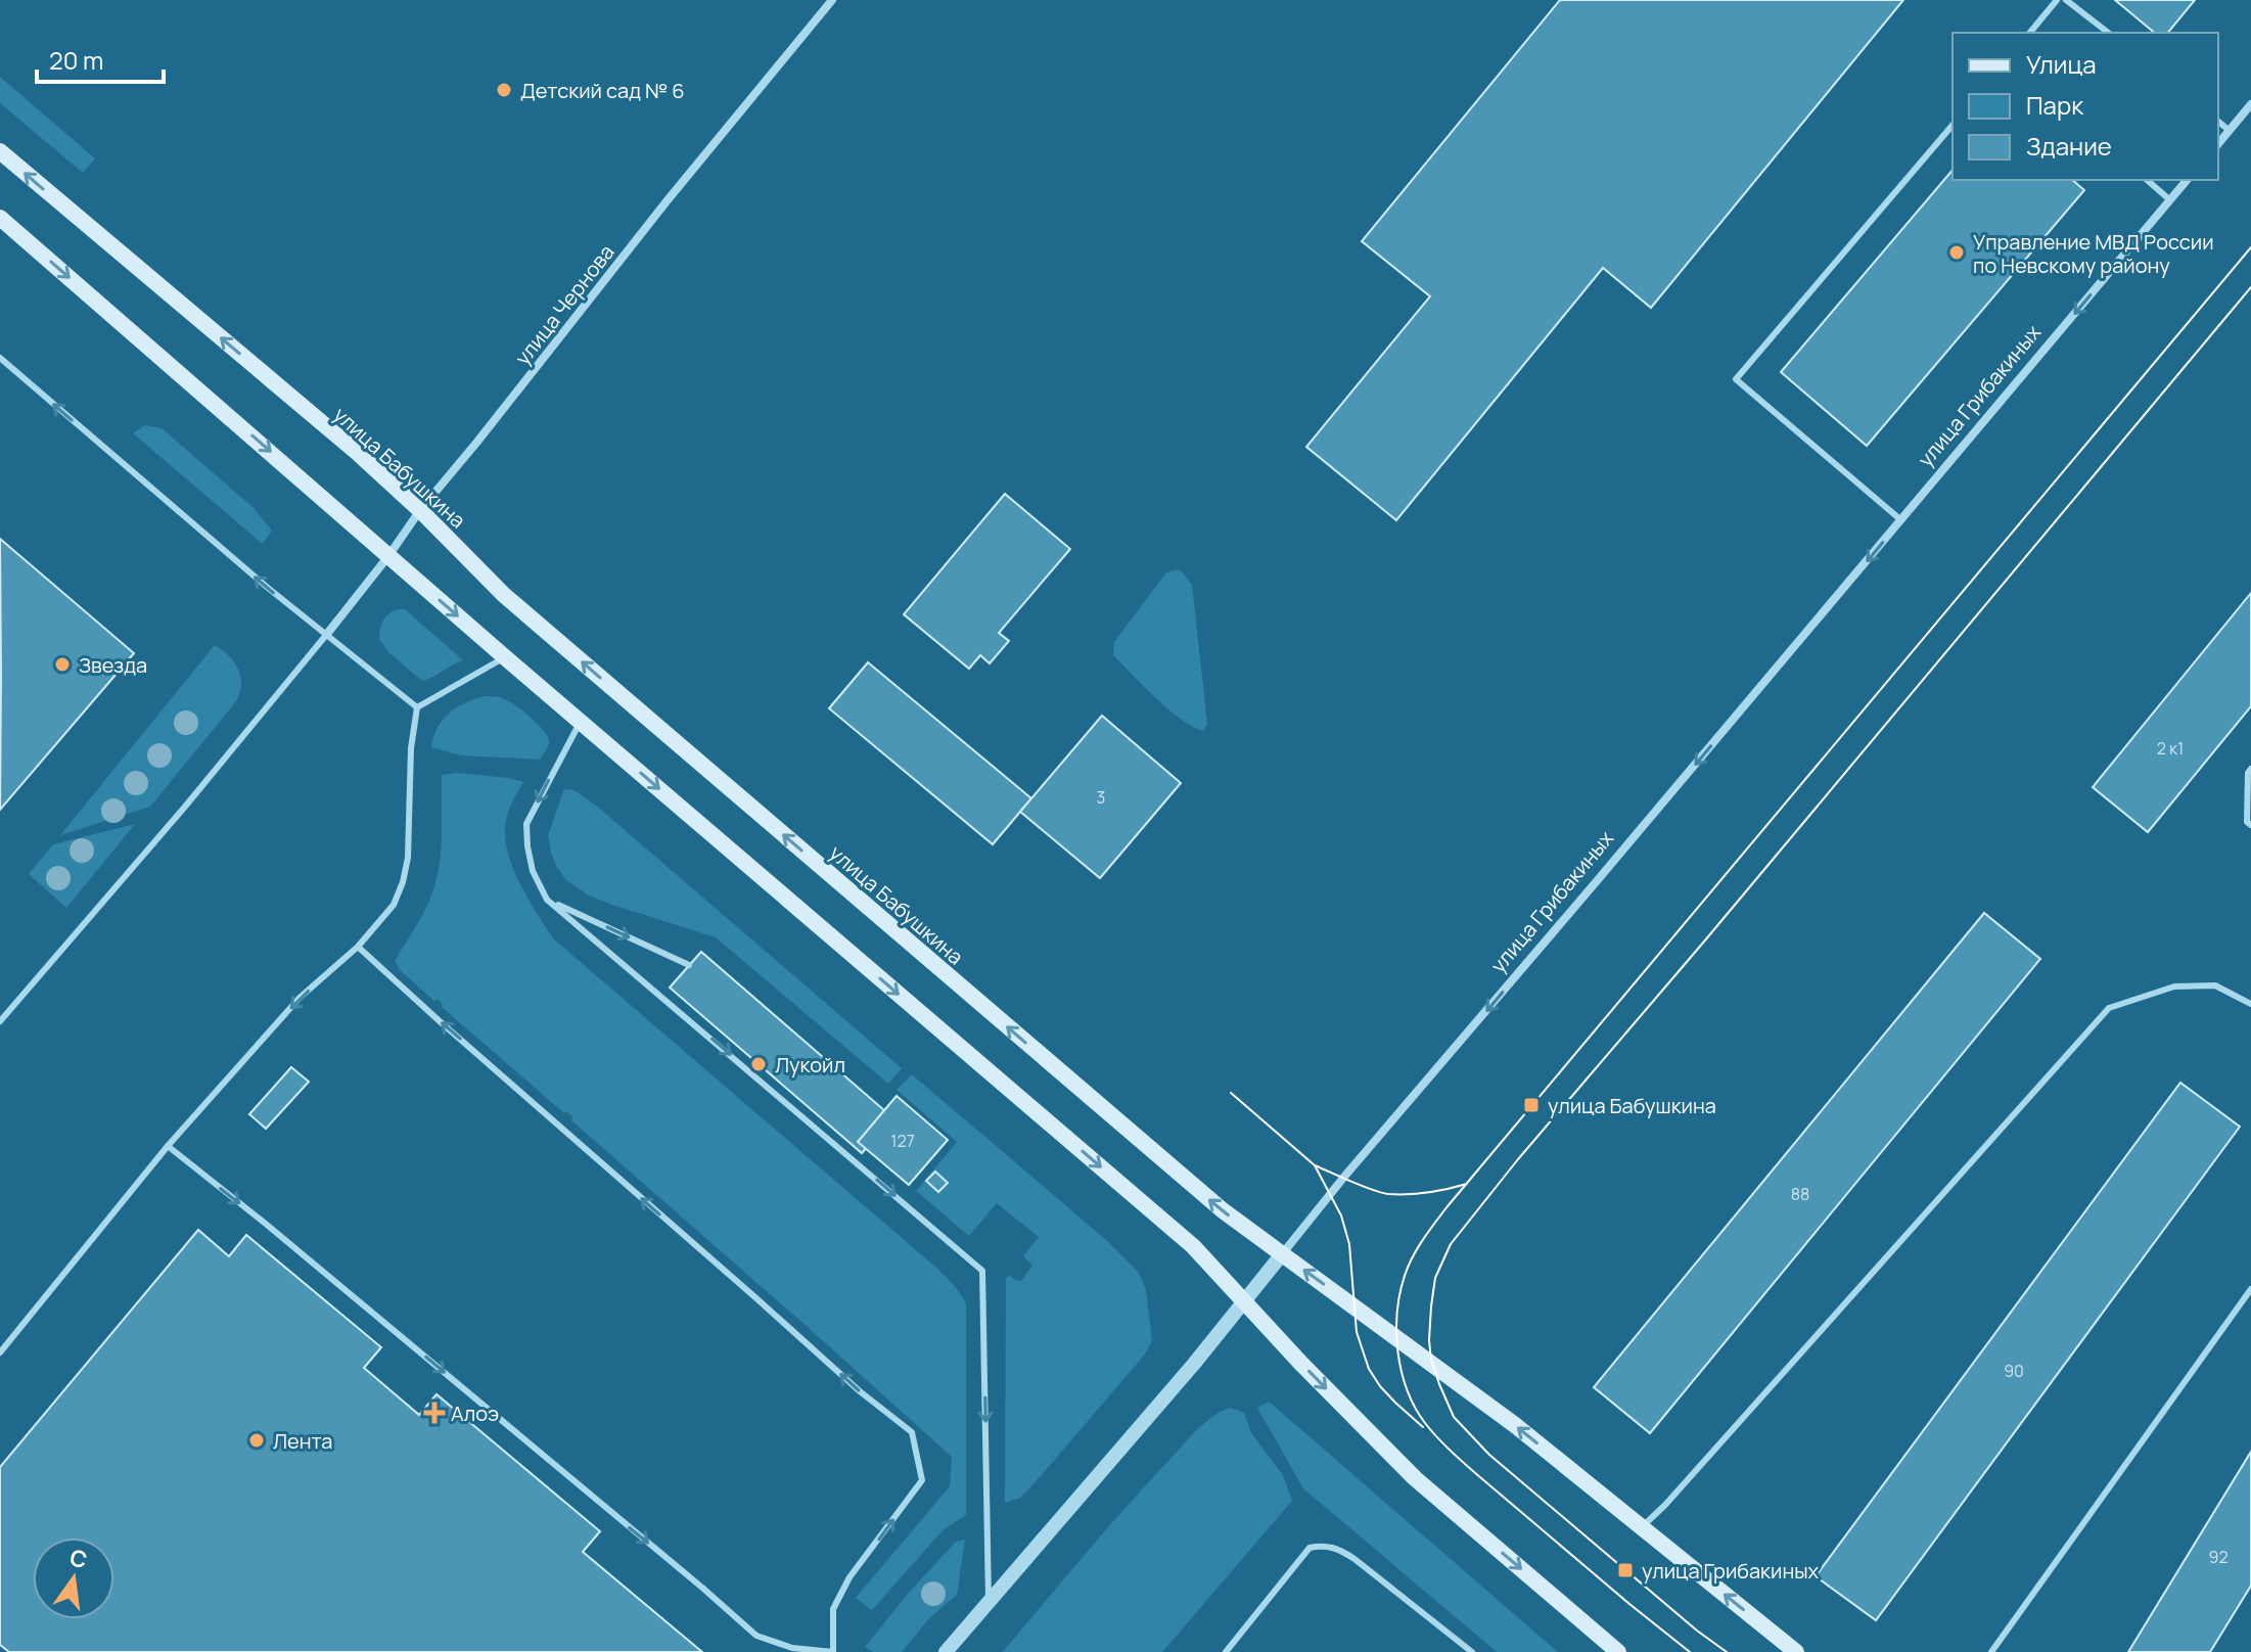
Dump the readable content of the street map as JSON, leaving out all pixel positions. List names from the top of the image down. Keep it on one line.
{"streets":{"main road":["улица Бабушкина"],"street":["улица Чернова","улица Грибакиных"]},"crossings":[["улица Чернова","улица Бабушкина"],["улица Грибакиных","улица Бабушкина"]],"one_way":["улица Грибакиных"],"places":{"other":["Детский сад № 6","Управление МВД России по Невскому району","Звезда","Лукойл","Лента"],"transit":["улица Бабушкина","улица Грибакиных"],"health":["Алоэ"]},"house_numbers":["2 к1","3","127","88","90","92"],"legend":["Улица","Парк","Здание"],"scale_bar":"20 m","north":"top"}
